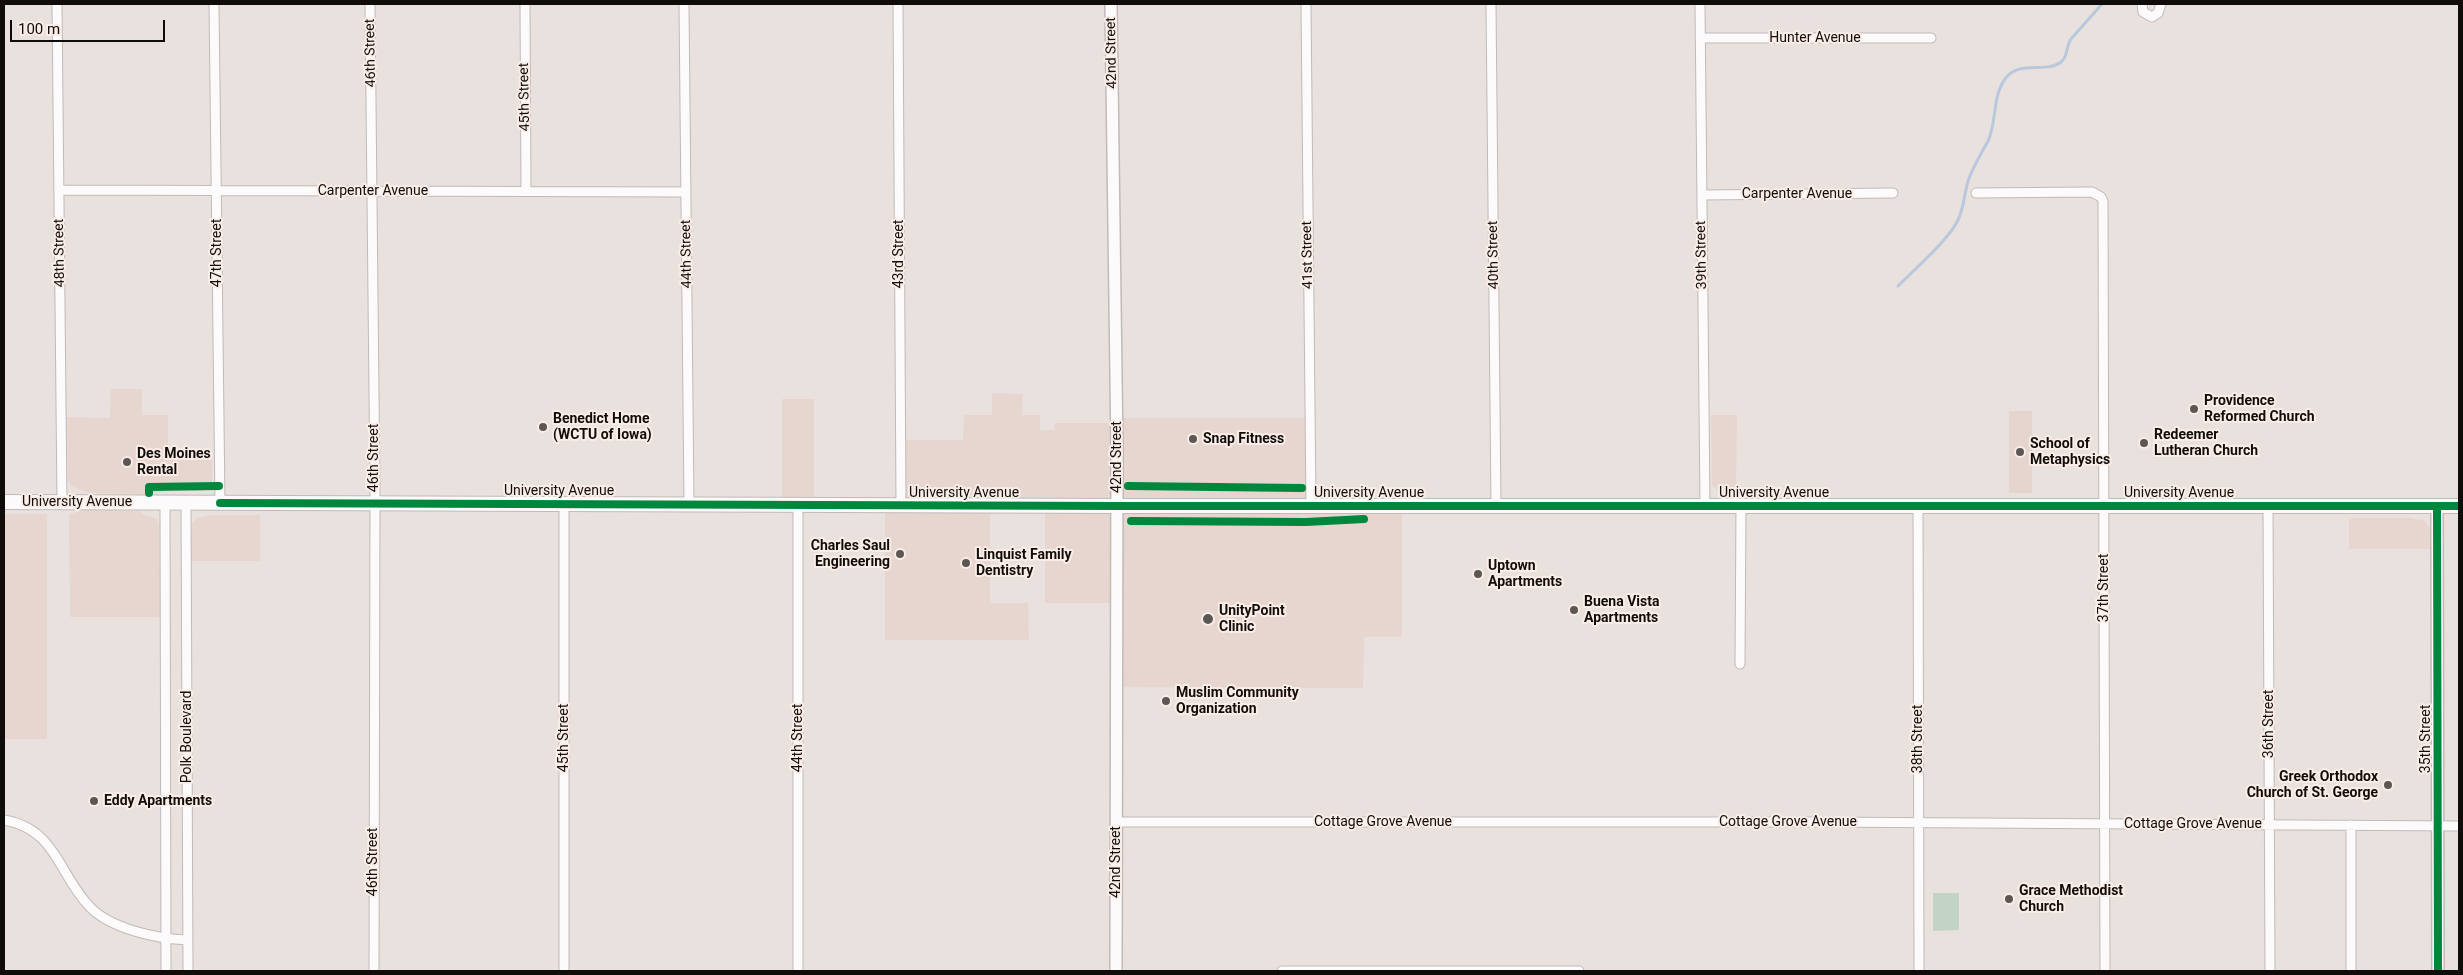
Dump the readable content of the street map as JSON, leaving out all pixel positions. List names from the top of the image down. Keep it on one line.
{"streets":{"main road":["University Avenue"],"street":["Hunter Avenue","46th Street","42nd Street","45th Street","Carpenter Avenue","48th Street","47th Street","44th Street","43rd Street","41st Street","40th Street","39th Street","37th Street","36th Street","Polk Boulevard","38th Street","35th Street","Cottage Grove Avenue"]},"crossings":[["Hunter Avenue","39th Street"],["46th Street","Carpenter Avenue"],["46th Street","University Avenue"],["42nd Street","University Avenue"],["42nd Street","Cottage Grove Avenue"],["45th Street","Carpenter Avenue"],["45th Street","University Avenue"],["Carpenter Avenue","48th Street"],["Carpenter Avenue","47th Street"],["Carpenter Avenue","44th Street"],["Carpenter Avenue","39th Street"],["48th Street","University Avenue"],["47th Street","University Avenue"],["44th Street","University Avenue"],["43rd Street","University Avenue"],["41st Street","University Avenue"],["40th Street","University Avenue"],["39th Street","University Avenue"],["University Avenue","37th Street"],["University Avenue","36th Street"],["University Avenue","Polk Boulevard"],["University Avenue","38th Street"],["University Avenue","35th Street"],["37th Street","Cottage Grove Avenue"],["36th Street","Cottage Grove Avenue"],["38th Street","Cottage Grove Avenue"],["35th Street","Cottage Grove Avenue"]],"places":["Providence Reformed Church","Benedict Home (WCTU of Iowa)","Snap Fitness","Redeemer Lutheran Church","School of Metaphysics","Des Moines Rental","Charles Saul Engineering","Linquist Family Dentistry","Uptown Apartments","Buena Vista Apartments","UnityPoint Clinic","Muslim Community Organization","Greek Orthodox Church of St. George","Eddy Apartments","Grace Methodist Church"],"scale_bar":"100 m"}
